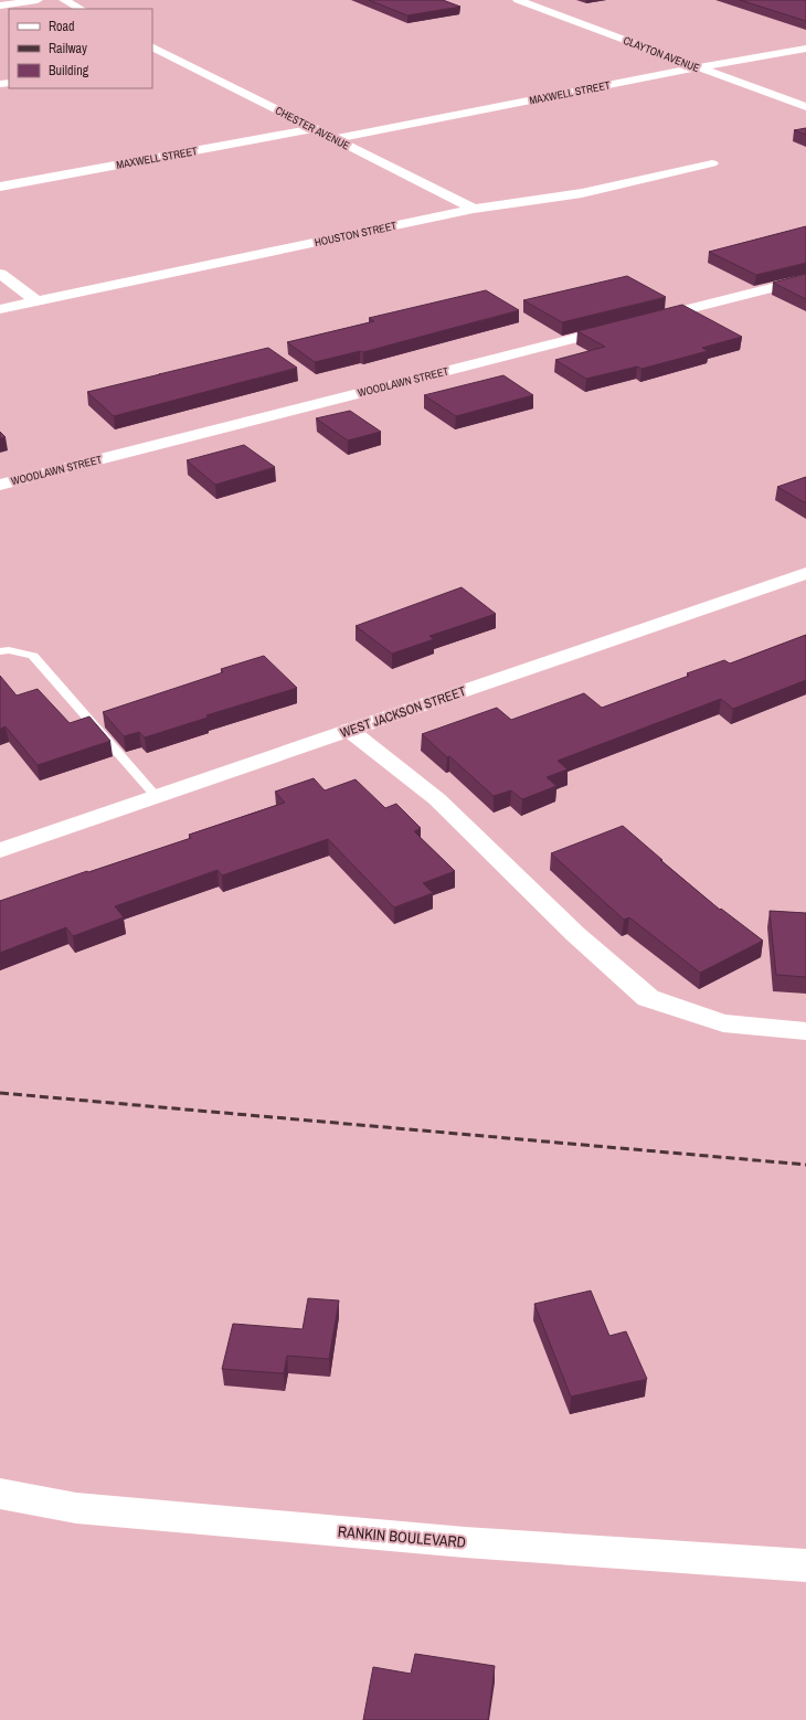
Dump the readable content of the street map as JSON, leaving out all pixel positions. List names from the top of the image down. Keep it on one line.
{"streets":{"street":["CLAYTON AVENUE","MAXWELL STREET","CHESTER AVENUE","HOUSTON STREET","WOODLAWN STREET","WEST JACKSON STREET","RANKIN BOULEVARD"]},"crossings":[["CLAYTON AVENUE","MAXWELL STREET"],["MAXWELL STREET","CHESTER AVENUE"],["CHESTER AVENUE","HOUSTON STREET"]],"legend":["Road","Railway","Building"]}
